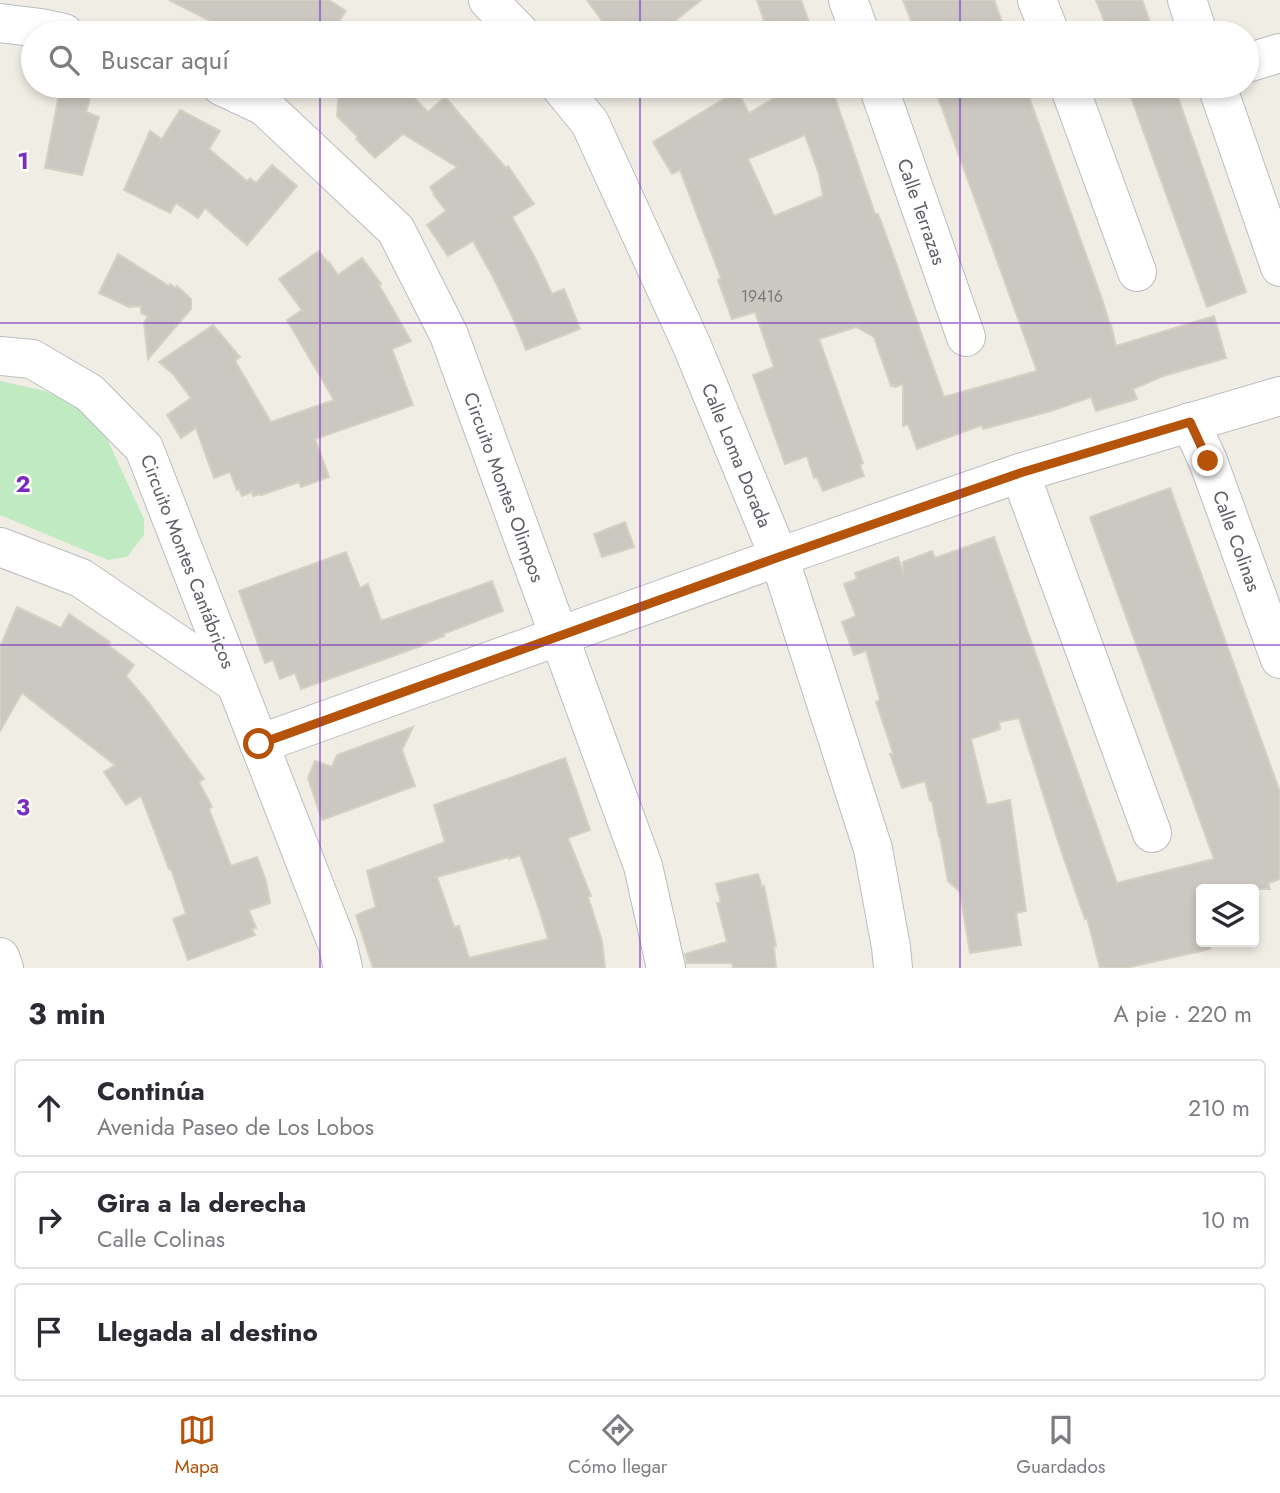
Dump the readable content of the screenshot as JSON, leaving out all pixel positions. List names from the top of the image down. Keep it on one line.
{"streets":{"street":["Calle Terrazas","Calle Loma Dorada","Circuito Montes Olimpos","Calle Colinas","Circuito Montes Cantábricos"]},"house_numbers":["19416"],"page":{"search":"Buscar aquí","heading":["3 min","A pie · 220 m"],"list":[["Continúa","Avenida Paseo de Los Lobos","210 m"],["Gira a la derecha","Calle Colinas","10 m"],"Llegada al destino"],"nav":["Mapa","Cómo llegar","Guardados"]},"grid":{"rows":["1","2","3"]}}
